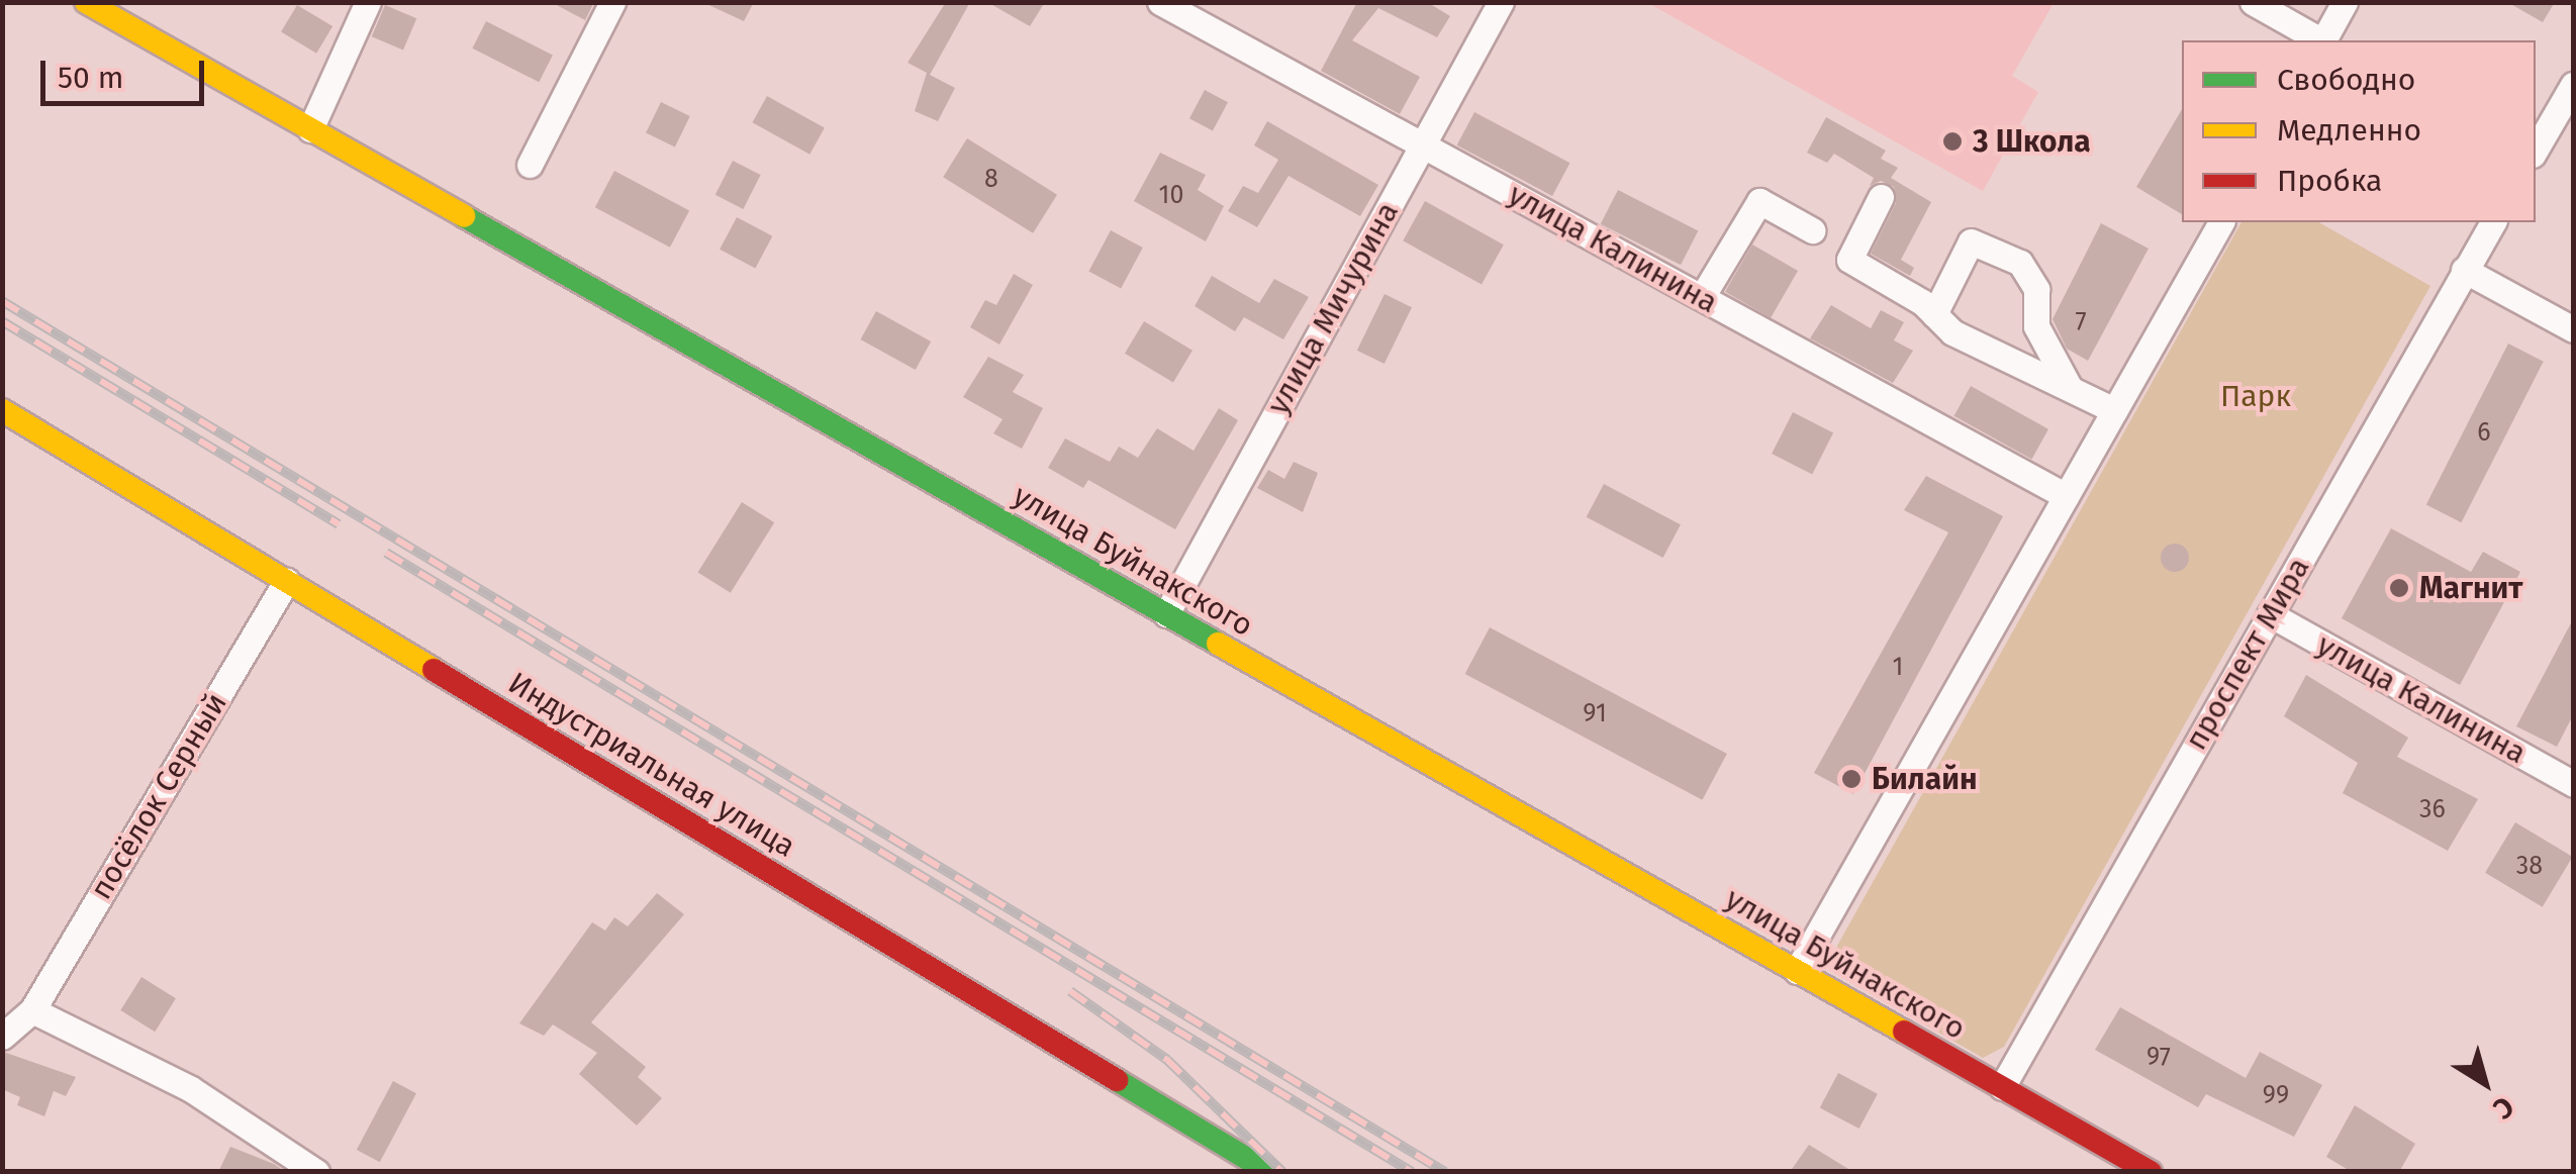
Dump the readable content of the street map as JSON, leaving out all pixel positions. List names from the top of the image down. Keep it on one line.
{"streets":{"street":["улица Калинина","улица Мичурина","улица Буйнакского","проспект Мира","Индустриальная улица","посёлок Серный"]},"crossings":[["улица Калинина","улица Мичурина"],["улица Калинина","проспект Мира"],["улица Мичурина","улица Буйнакского"],["улица Буйнакского","проспект Мира"],["Индустриальная улица","посёлок Серный"]],"parks":["Парк"],"places":["3 Школа","Магнит","Билайн"],"house_numbers":["8","10","7","6","1","91","36","38","97","99"],"legend":["Свободно","Медленно","Пробка"],"scale_bar":"50 m","north":"bottom right"}
